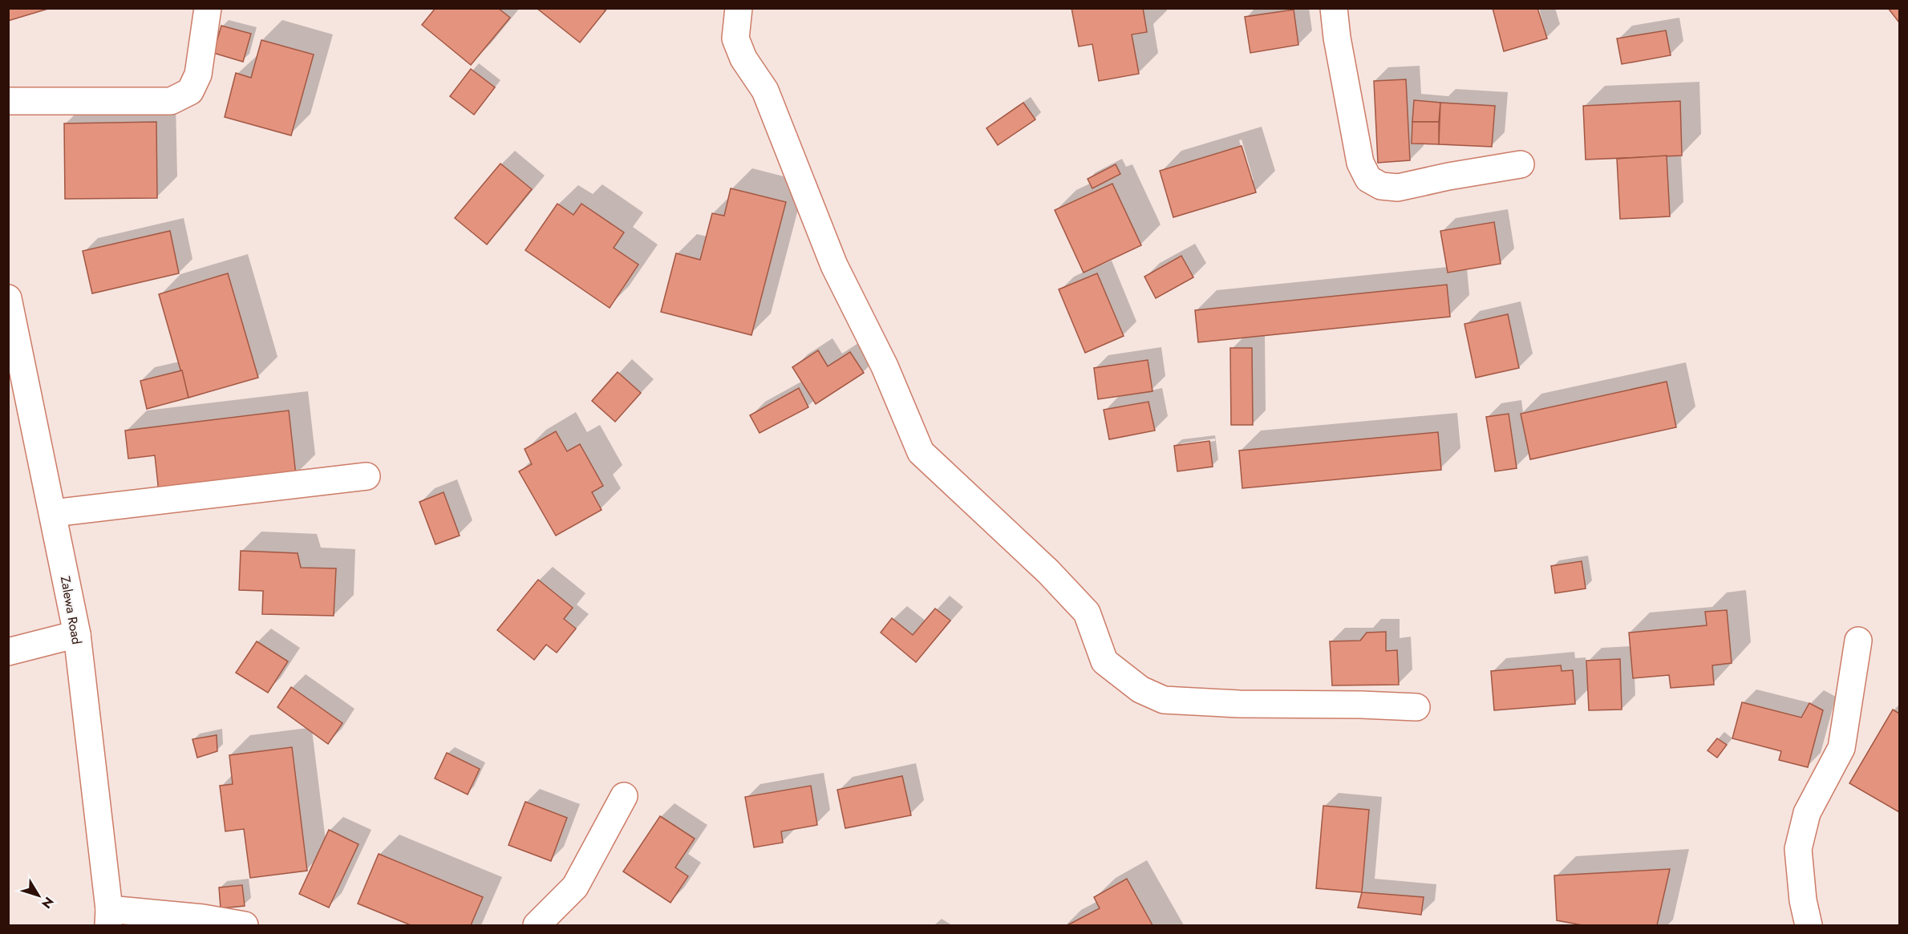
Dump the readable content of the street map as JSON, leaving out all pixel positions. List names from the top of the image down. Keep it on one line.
{"streets":{"main road":["Zalewa Road"]},"north":"bottom right"}
